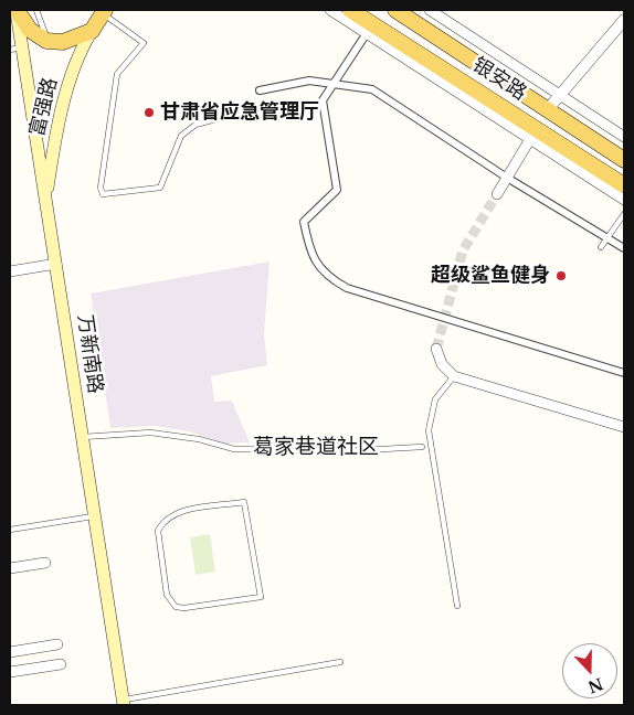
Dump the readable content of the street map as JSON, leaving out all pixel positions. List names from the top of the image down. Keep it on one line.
{"streets":{"main road":["银安路","富强路","万新南路"]},"crossings":[["富强路","万新南路"]],"districts":["葛家巷道社区"],"places":["甘肃省应急管理厅","超级鲨鱼健身"],"north":"bottom"}
